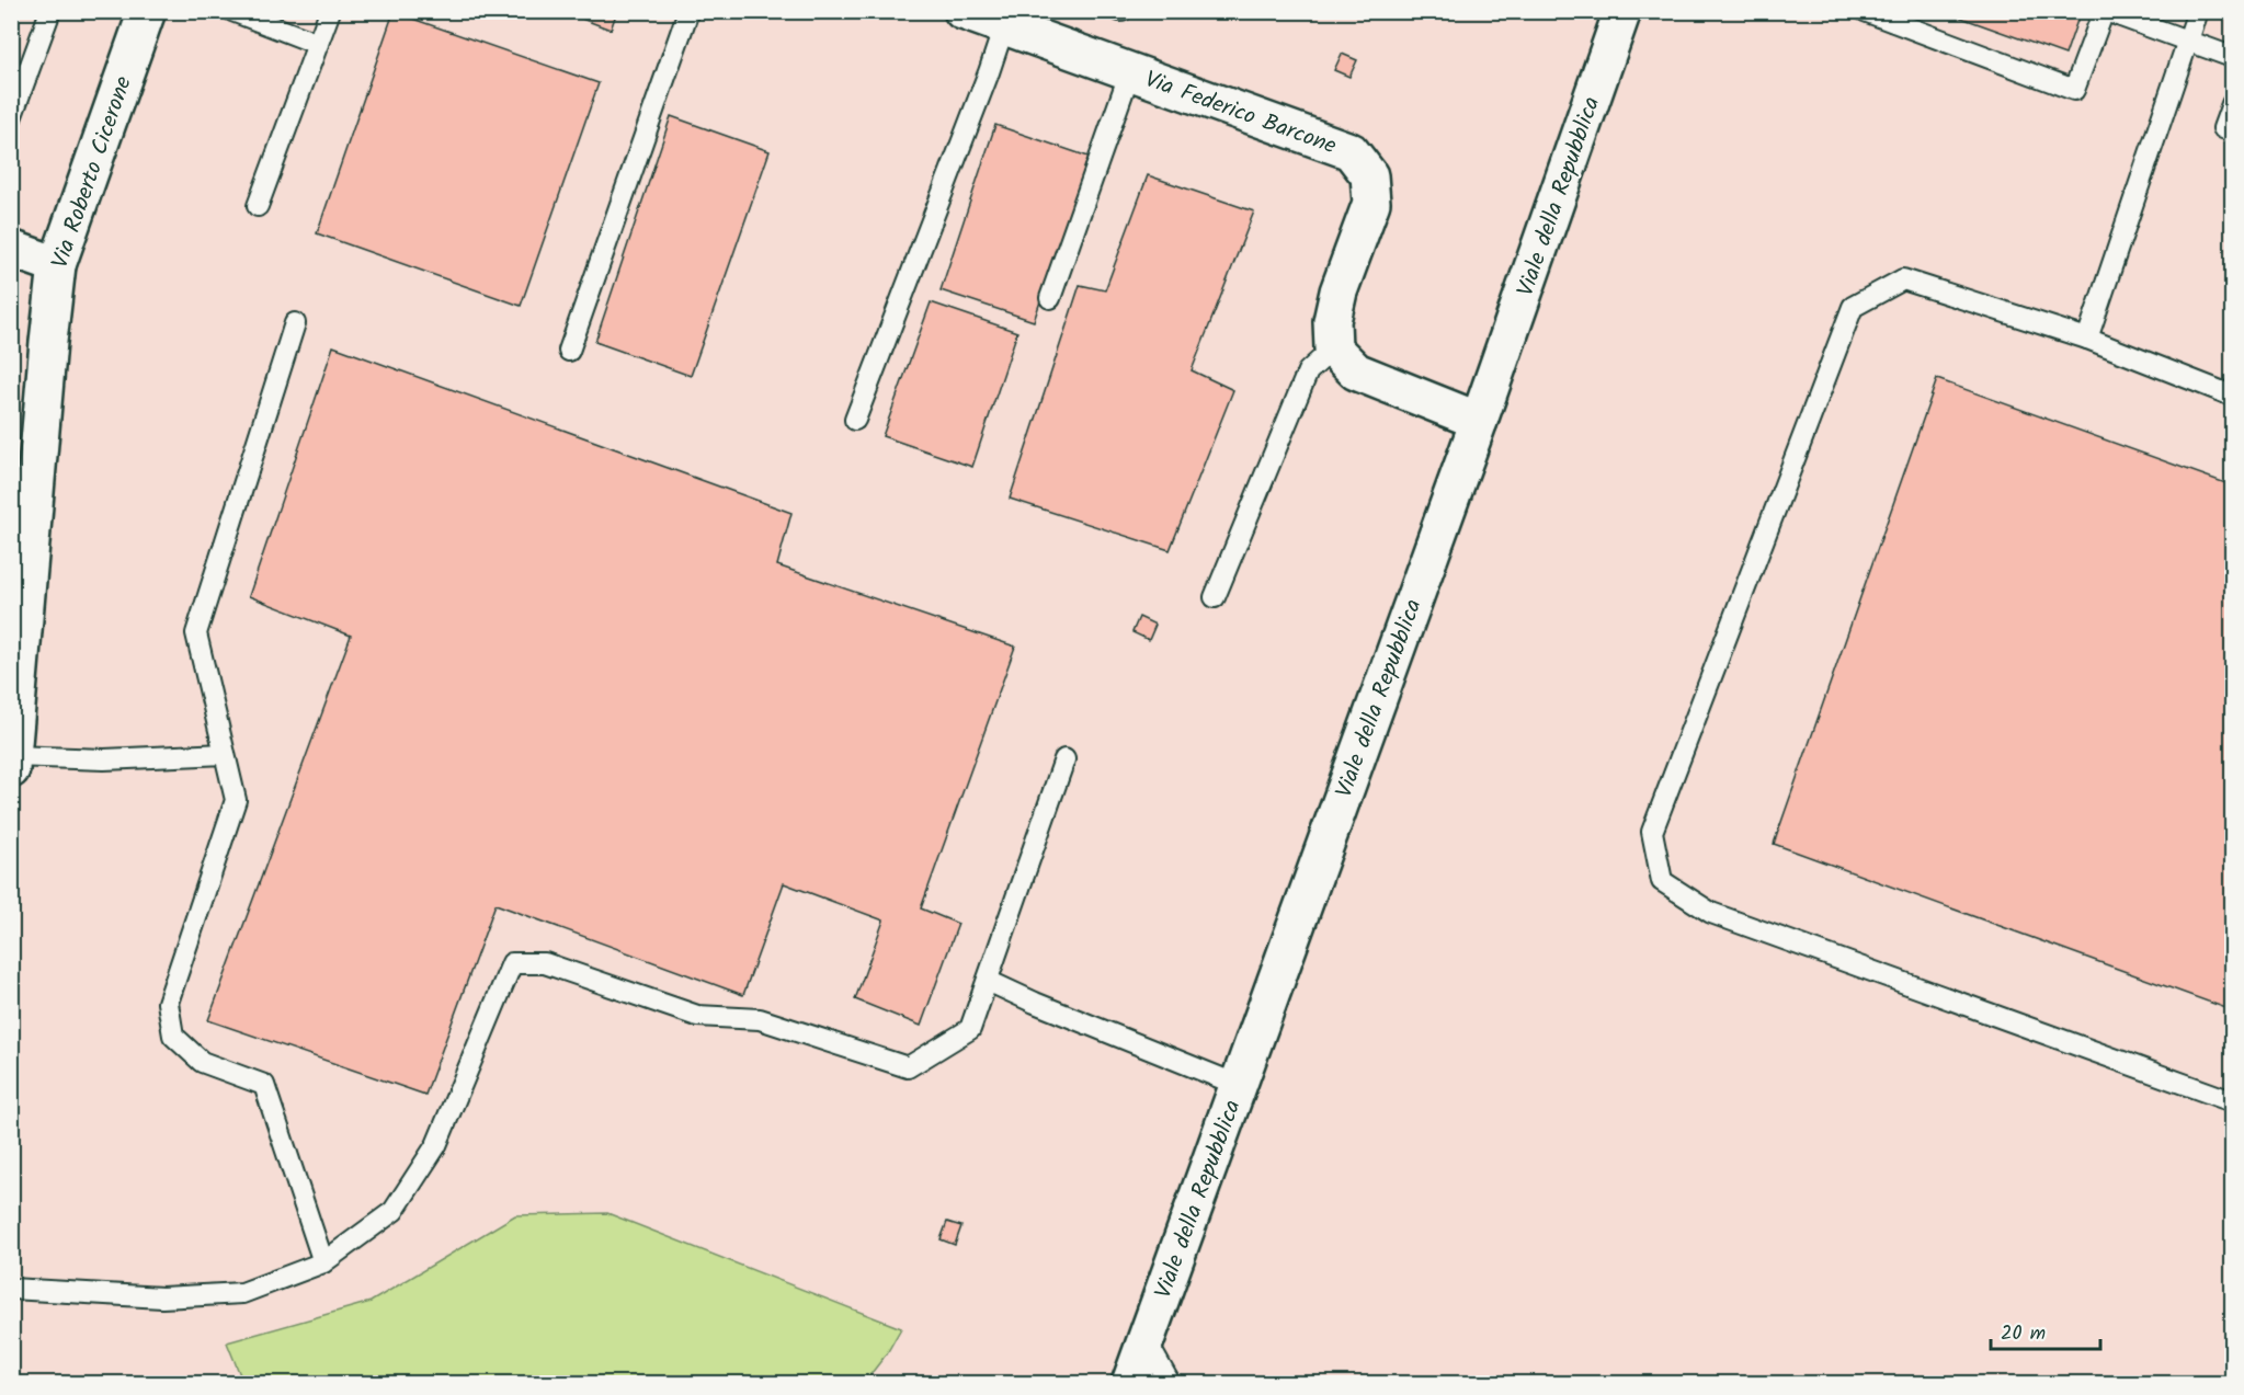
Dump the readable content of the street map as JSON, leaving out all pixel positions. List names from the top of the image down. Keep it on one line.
{"streets":{"street":["Via Federico Barcone","Via Roberto Cicerone","Viale della Repubblica"]},"scale_bar":"20 m"}
